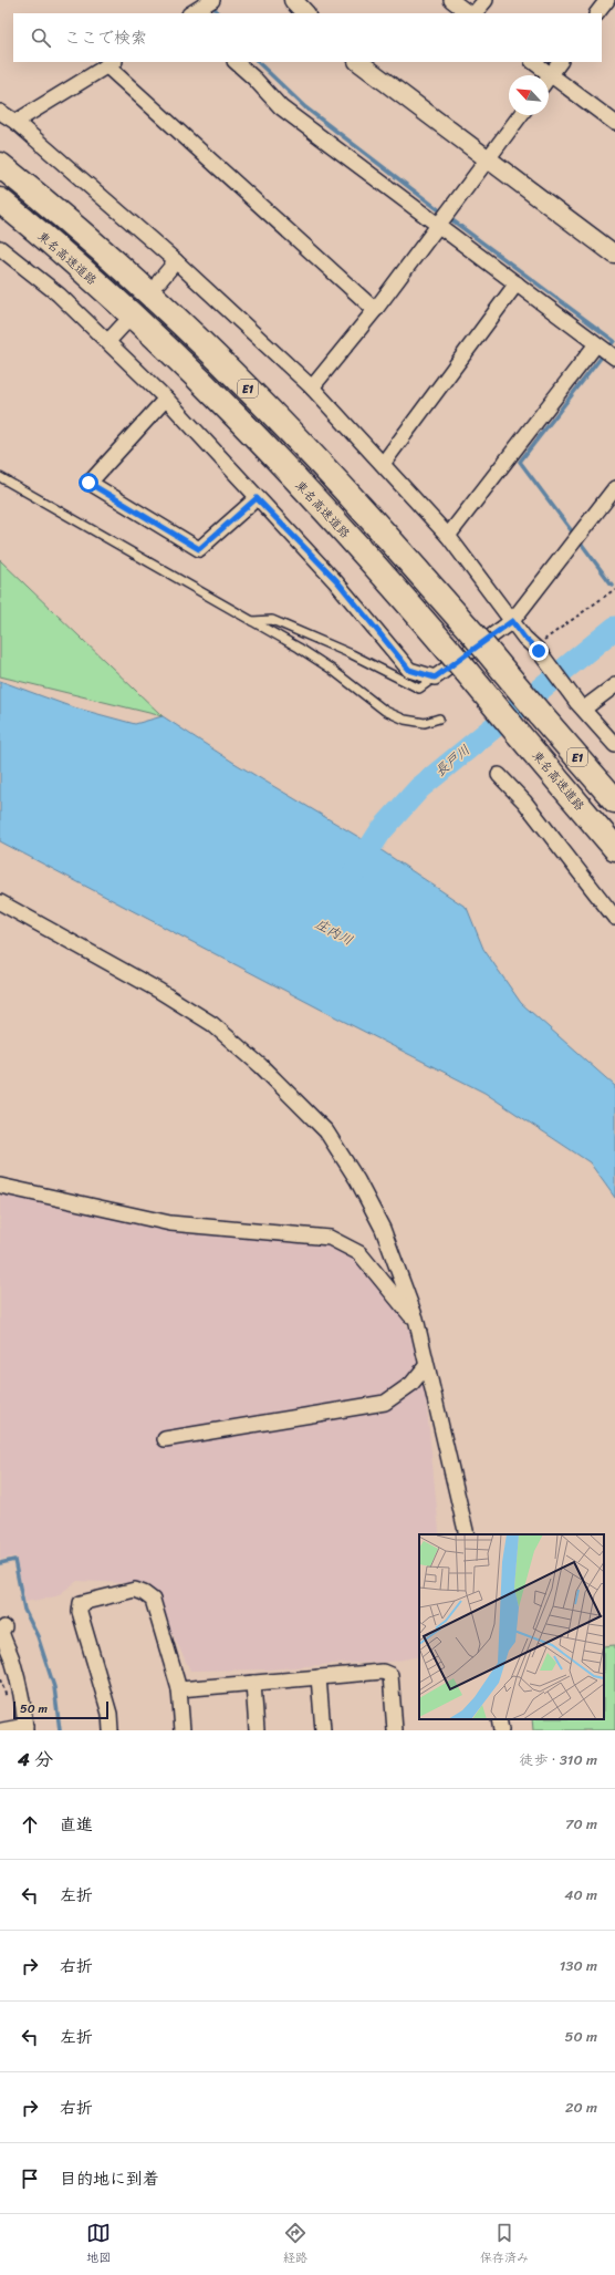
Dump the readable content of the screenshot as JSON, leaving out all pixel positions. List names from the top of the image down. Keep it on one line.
{"streets":{"highway":["東名高速道路","E1"]},"water":["長戸川","庄内川"],"scale_bar":"50 m","north":"top left","page":{"search":"ここで検索","scale":"50 m","heading":["4 分","徒歩 · 310 m"],"list":[["直進","70 m"],["左折","40 m"],["右折","130 m"],["左折","50 m"],["右折","20 m"],"目的地に到着"],"nav":["地図","経路","保存済み"]}}
